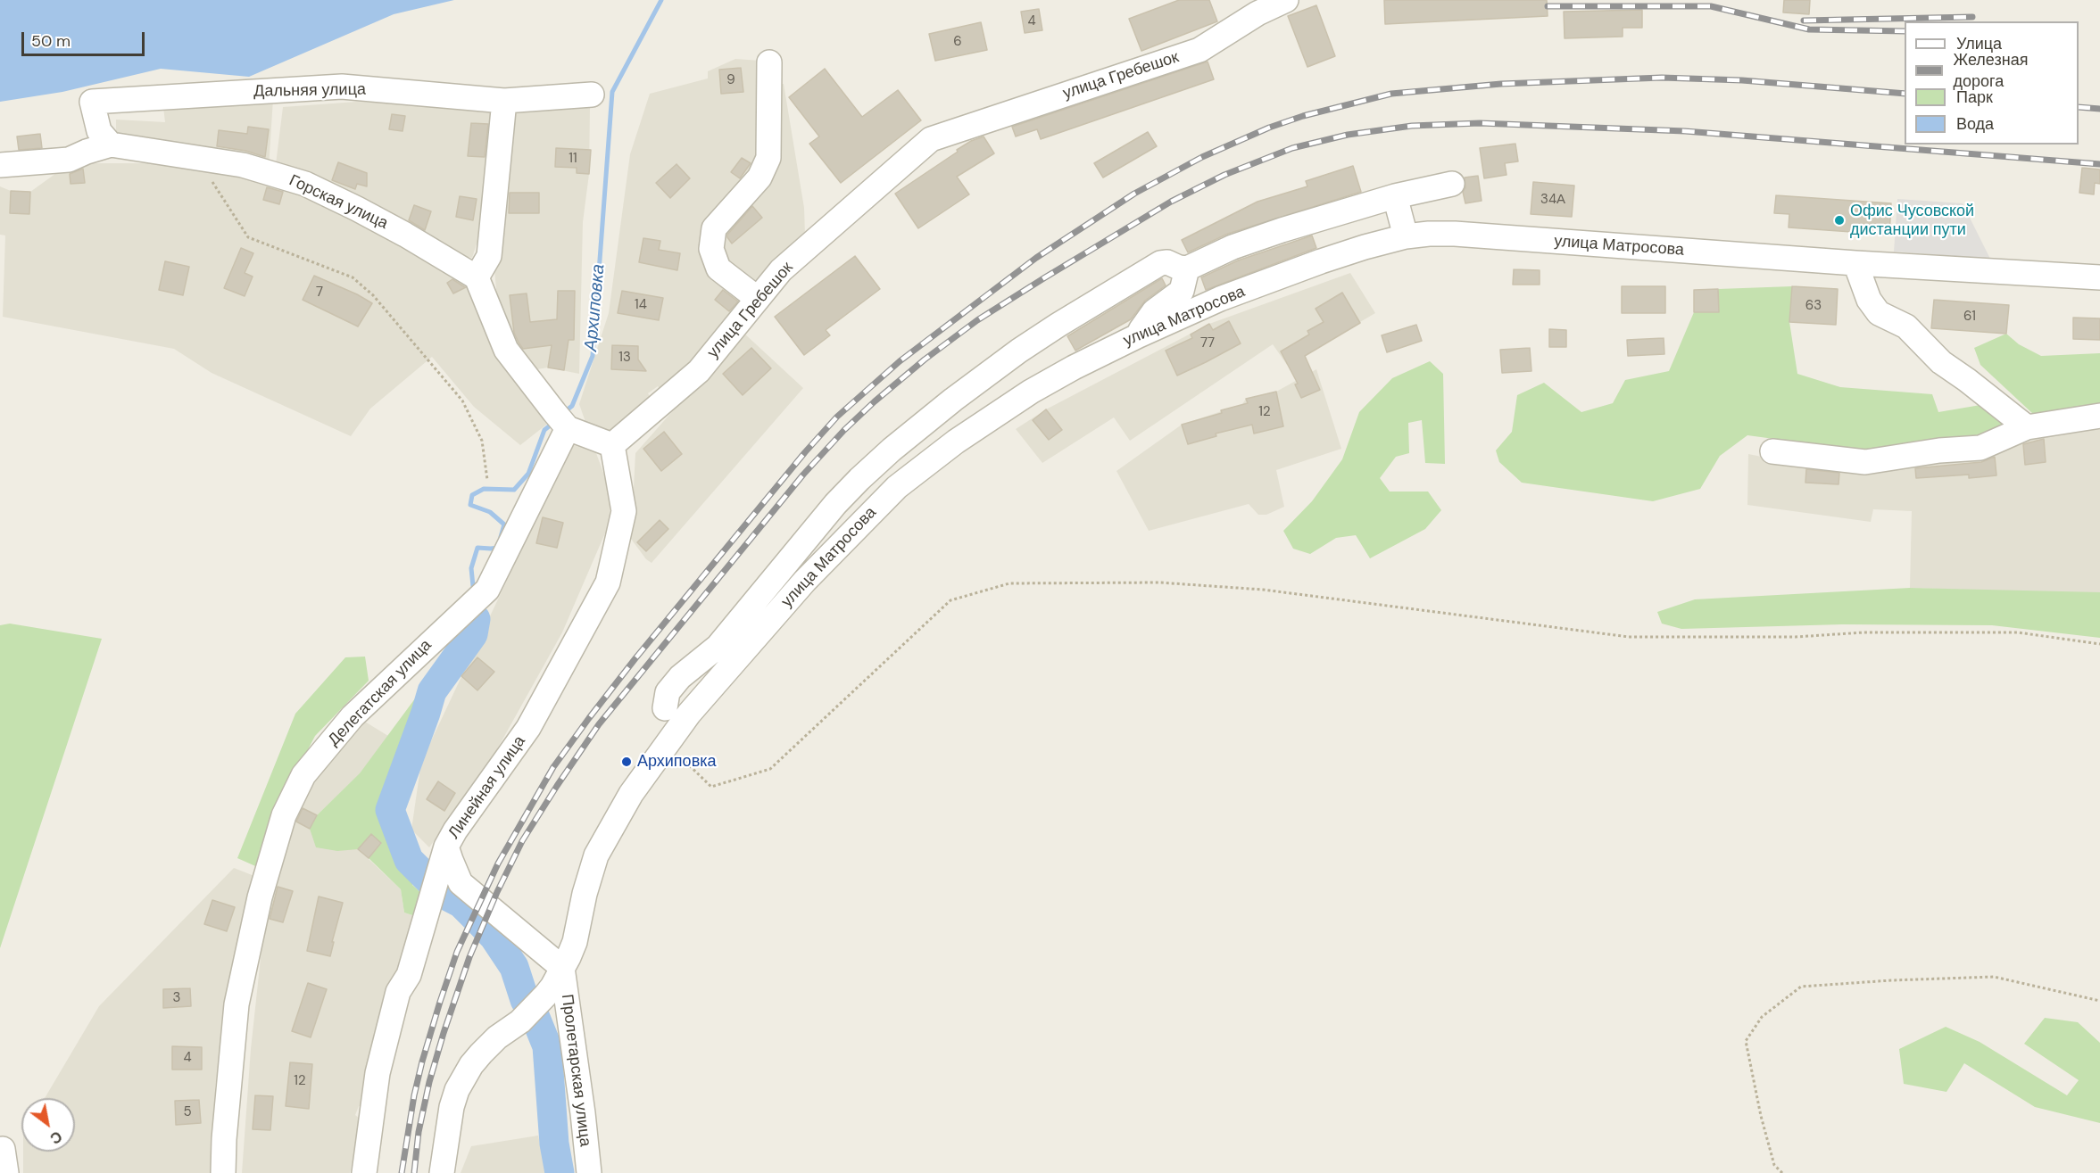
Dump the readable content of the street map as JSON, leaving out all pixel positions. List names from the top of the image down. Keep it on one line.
{"streets":{"street":["улица Гребешок","Дальняя улица","Горская улица","улица Матросова","Делегатская улица","Линейная улица","Пролетарская улица"]},"crossings":[["улица Гребешок","Линейная улица"],["Дальняя улица","Горская улица"],["улица Матросова","Пролетарская улица"]],"water":["Архиповка"],"places":["Офис Чусовской дистанции пути","Архиповка"],"house_numbers":["4","6","9","11","34А","7","14","63","61","77","13","12","3","4","12","5"],"legend":["Улица","Железная дорога","Парк","Вода"],"scale_bar":"50 m","north":"bottom right"}
